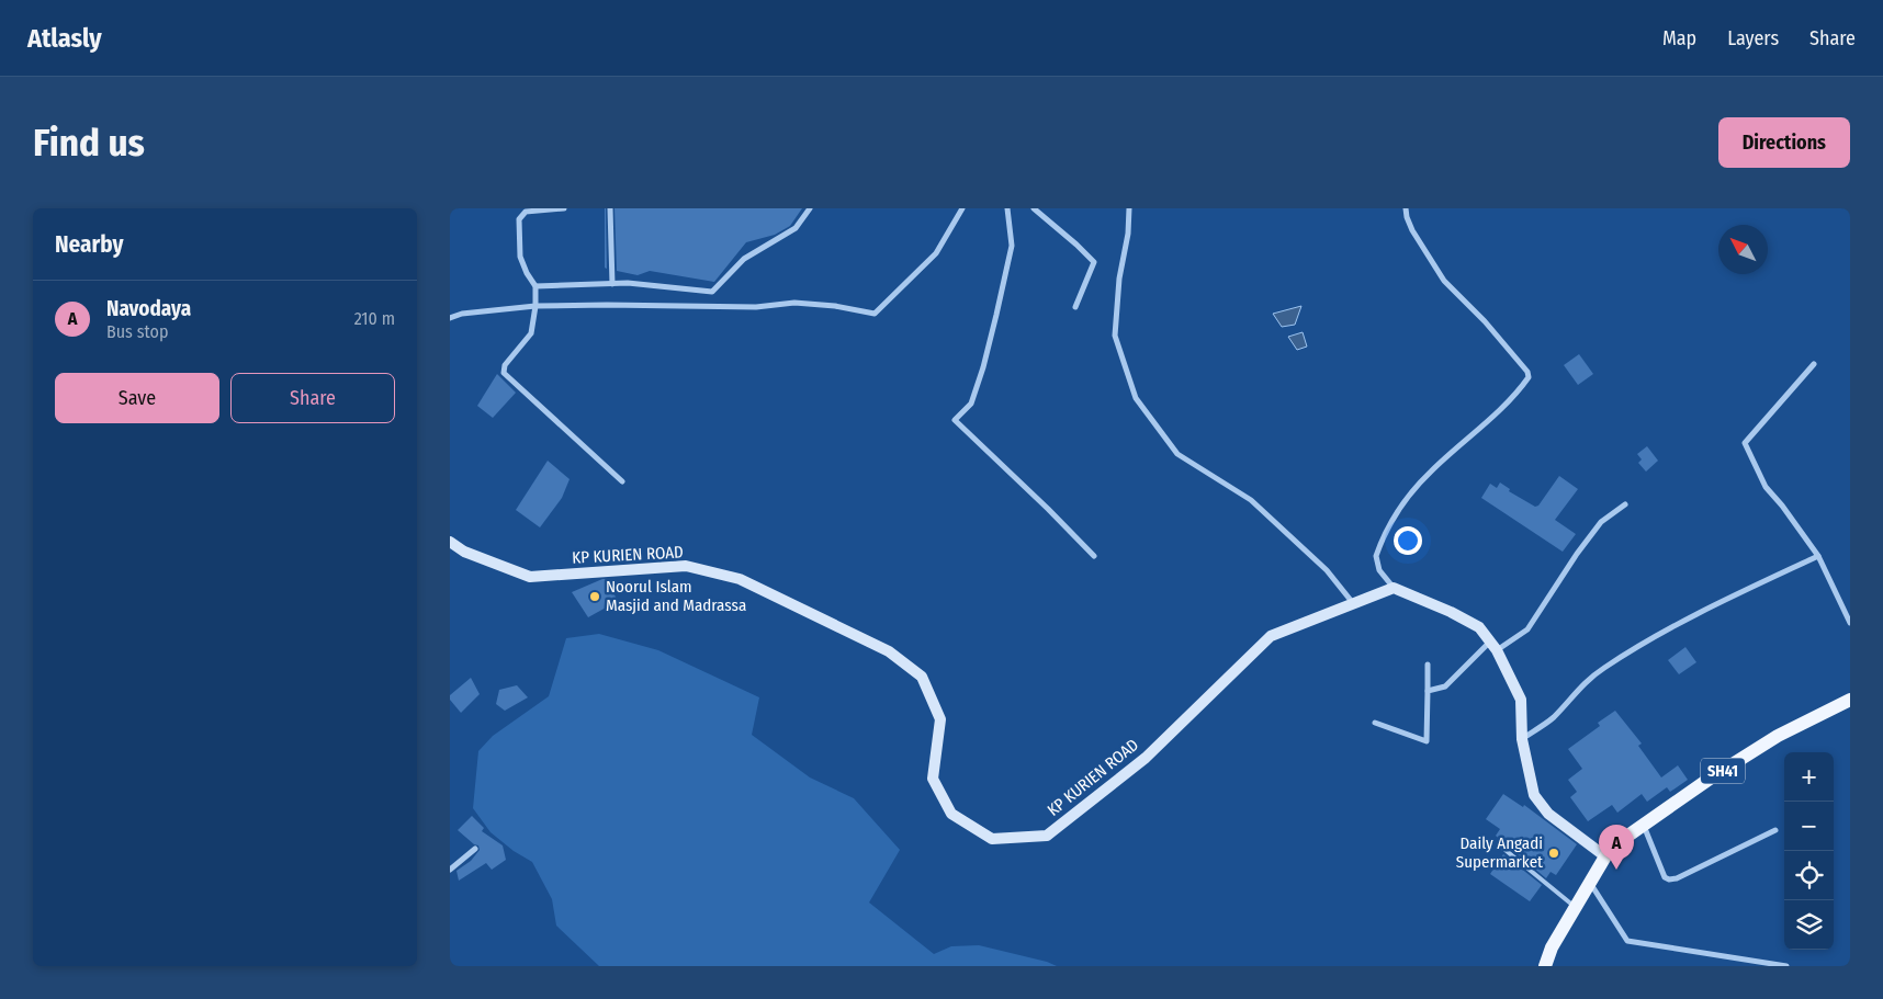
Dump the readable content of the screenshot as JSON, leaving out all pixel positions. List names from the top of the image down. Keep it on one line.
{"streets":{"main road":["SH41"],"street":["KP KURIEN ROAD"]},"places":["Noorul Islam Masjid and Madrassa","Daily Angadi Supermarket"],"north":"top left","page":{"header":"Atlasly","nav":["Map","Layers","Share"],"buttons":["Directions",["Save","Share"]],"title":"Find us","heading":"Nearby","list":[{"mark":"A","name":"Navodaya","note":"Bus stop","value":"210 m"}],"map_buttons":["+","−"],"pins":"A"}}
